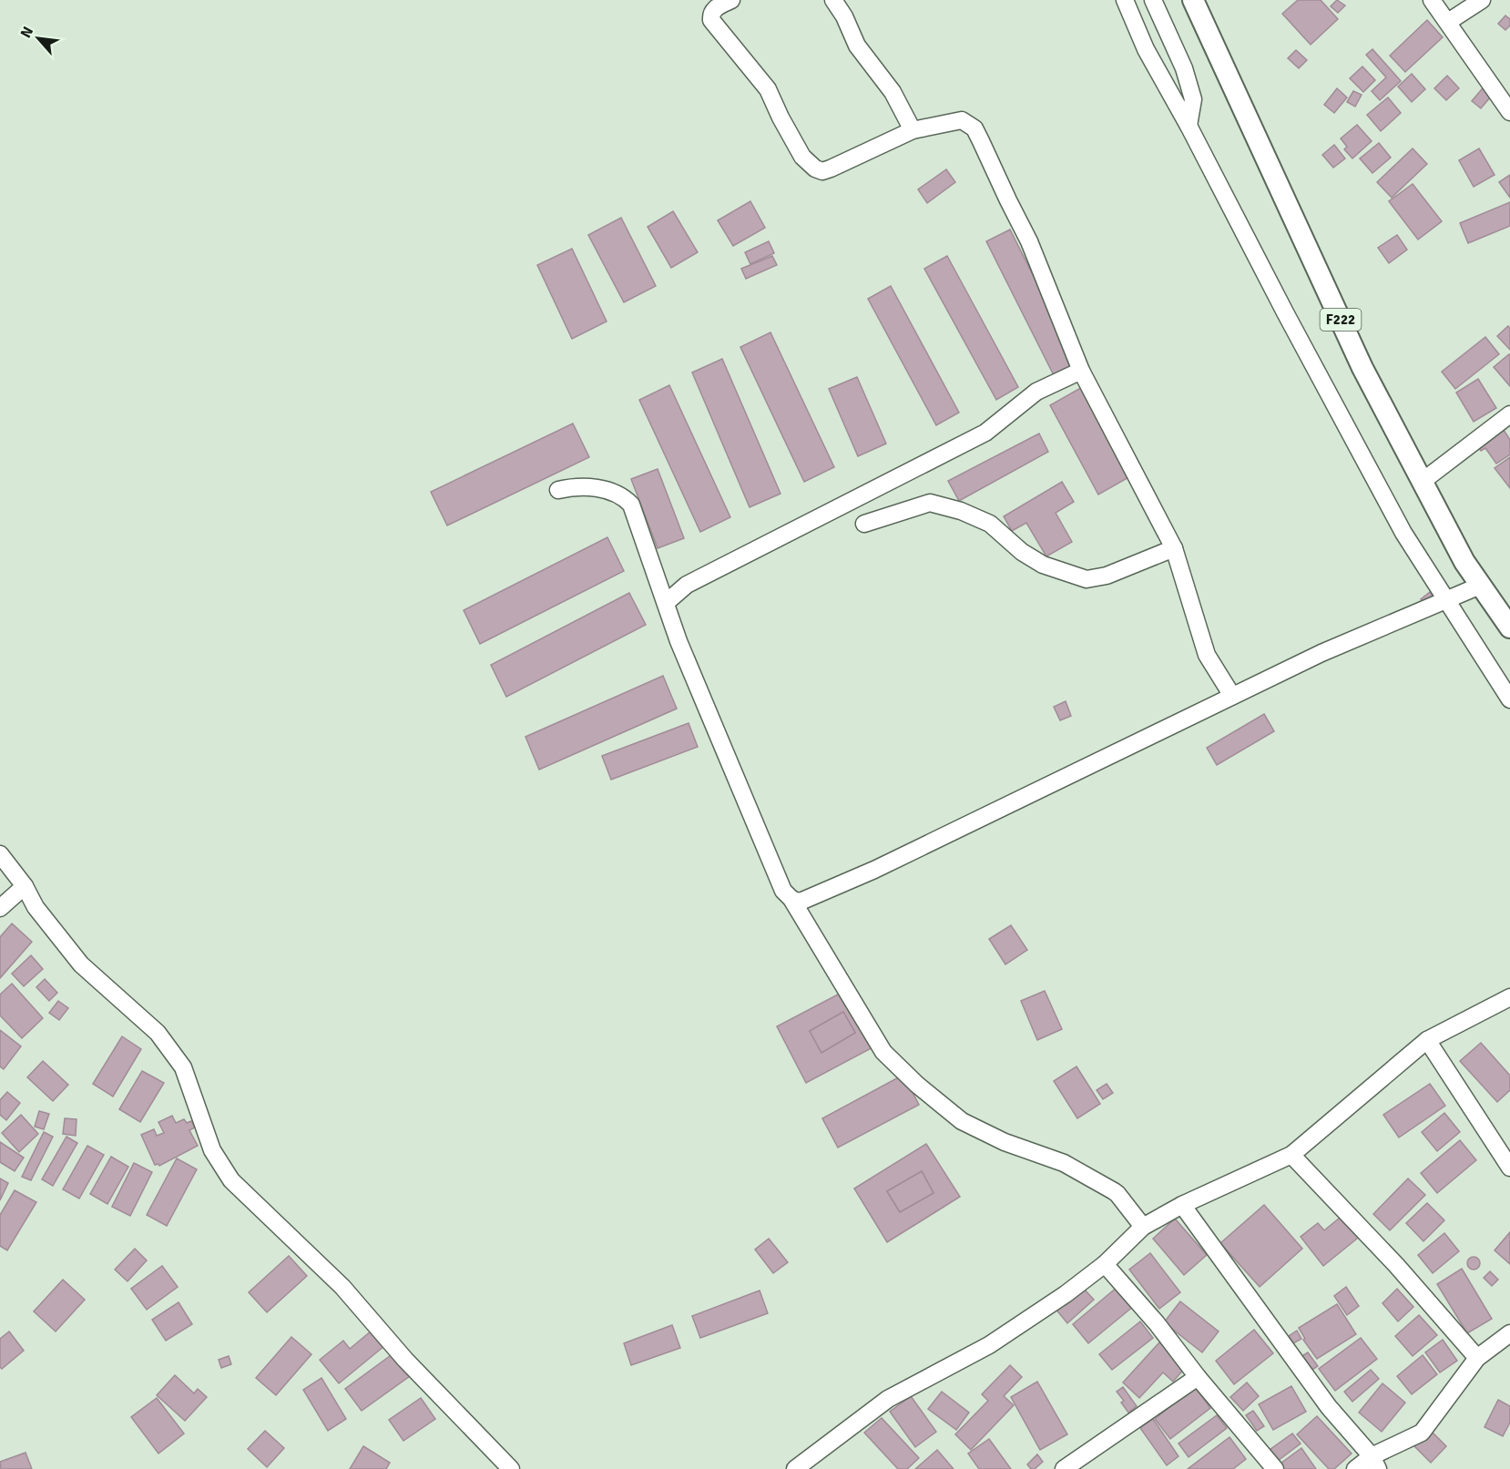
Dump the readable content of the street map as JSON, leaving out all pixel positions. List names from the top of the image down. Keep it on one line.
{"streets":{"main road":["F222"]},"north":"top left"}
